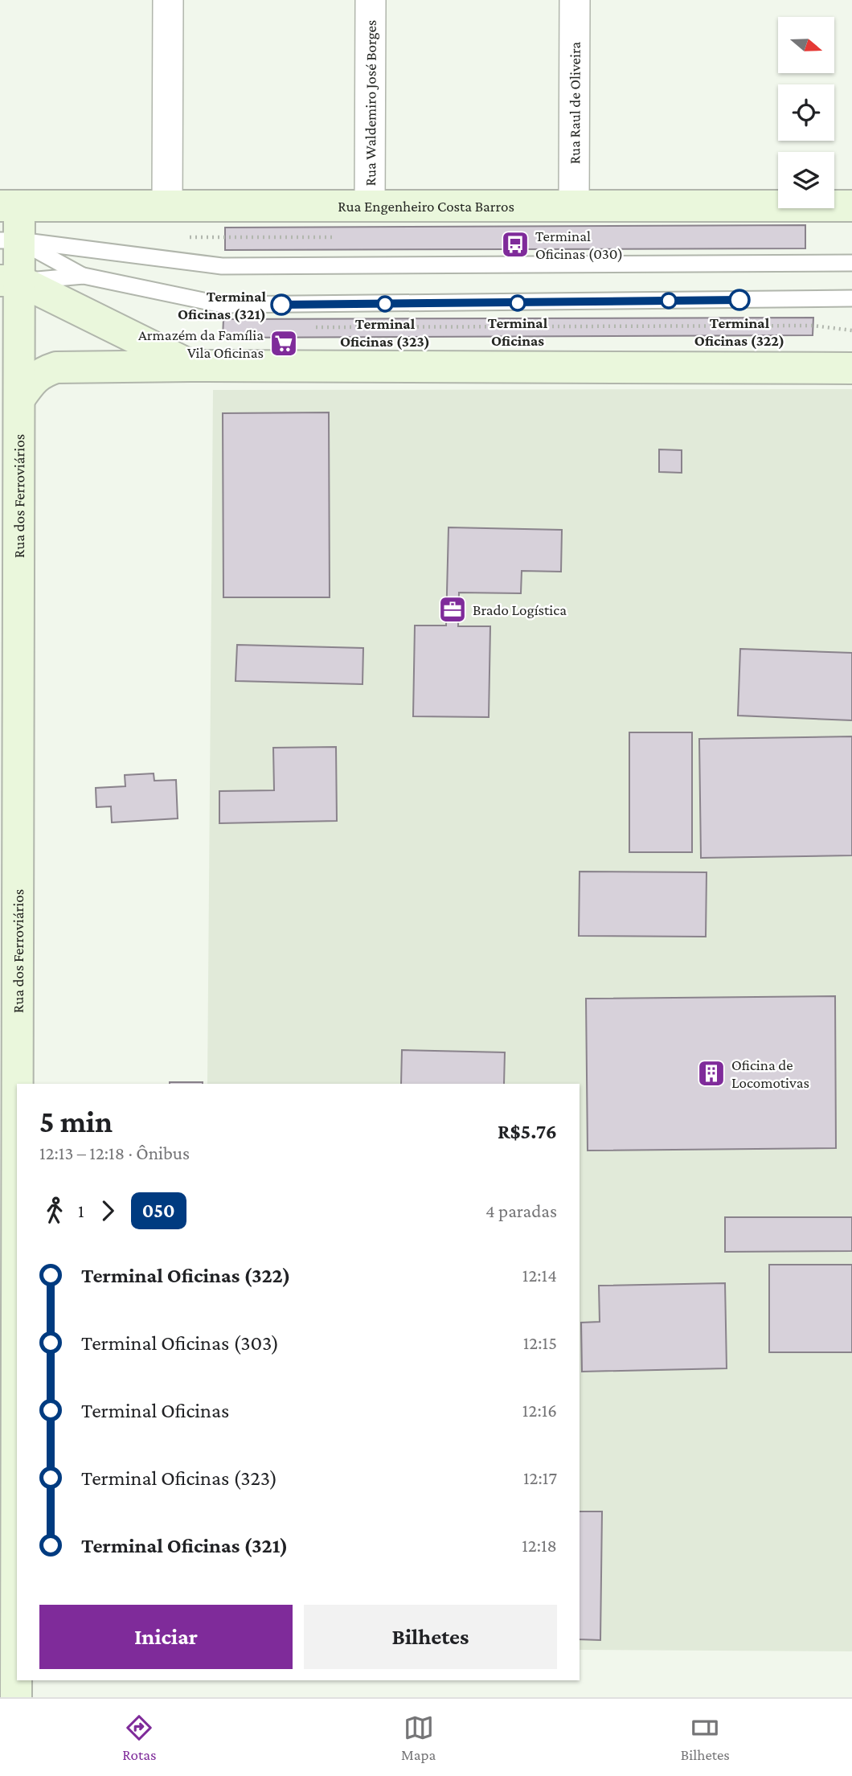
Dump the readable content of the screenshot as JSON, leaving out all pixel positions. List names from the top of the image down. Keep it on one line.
{"streets":{"street":["Rua Waldemiro José Borges","Rua Raul de Oliveira","Rua Engenheiro Costa Barros","Rua dos Ferroviários"]},"crossings":[["Rua Waldemiro José Borges","Rua Engenheiro Costa Barros"],["Rua Raul de Oliveira","Rua Engenheiro Costa Barros"],["Rua Engenheiro Costa Barros","Rua dos Ferroviários"]],"places":{"bus stop":["Terminal Oficinas (030)"],"other":["Terminal Oficinas (322)","Terminal Oficinas","Terminal Oficinas (323)","Terminal Oficinas (321)"],"supermarket":["Armazém da Família Vila Oficinas"],"office":["Brado Logística"],"building":["Oficina de Locomotivas"]},"lines":["bus line 050"],"north":"right","page":{"heading":["5 min","12:13 – 12:18 · Ônibus","R$5.76"],"legs":["1","050","4 paradas"],"list":[{"name":"Terminal Oficinas (322)","value":"12:14"},{"name":"Terminal Oficinas (303)","value":"12:15"},{"name":"Terminal Oficinas","value":"12:16"},{"name":"Terminal Oficinas (323)","value":"12:17"},{"name":"Terminal Oficinas (321)","value":"12:18"}],"buttons":["Iniciar","Bilhetes"],"tabs":["Rotas","Mapa","Bilhetes"]}}
